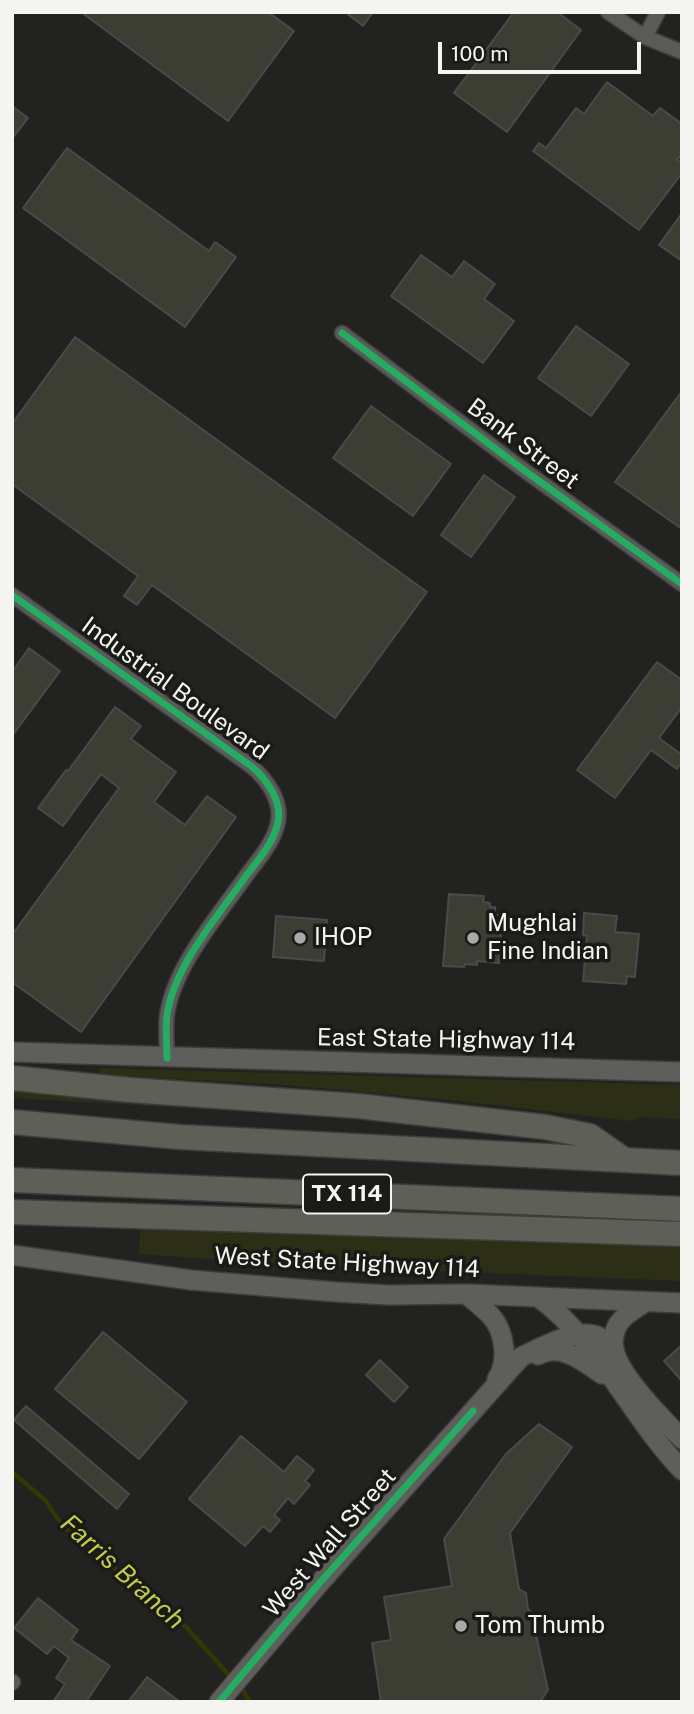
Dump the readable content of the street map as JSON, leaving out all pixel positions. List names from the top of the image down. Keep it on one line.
{"streets":{"highway":["TX 114"],"main road":["East State Highway 114","West State Highway 114","West Wall Street"],"street":["Bank Street","Industrial Boulevard"]},"crossings":[["Industrial Boulevard","East State Highway 114"]],"water":["Farris Branch"],"places":["IHOP","Mughlai Fine Indian","Tom Thumb"],"scale_bar":"100 m"}
